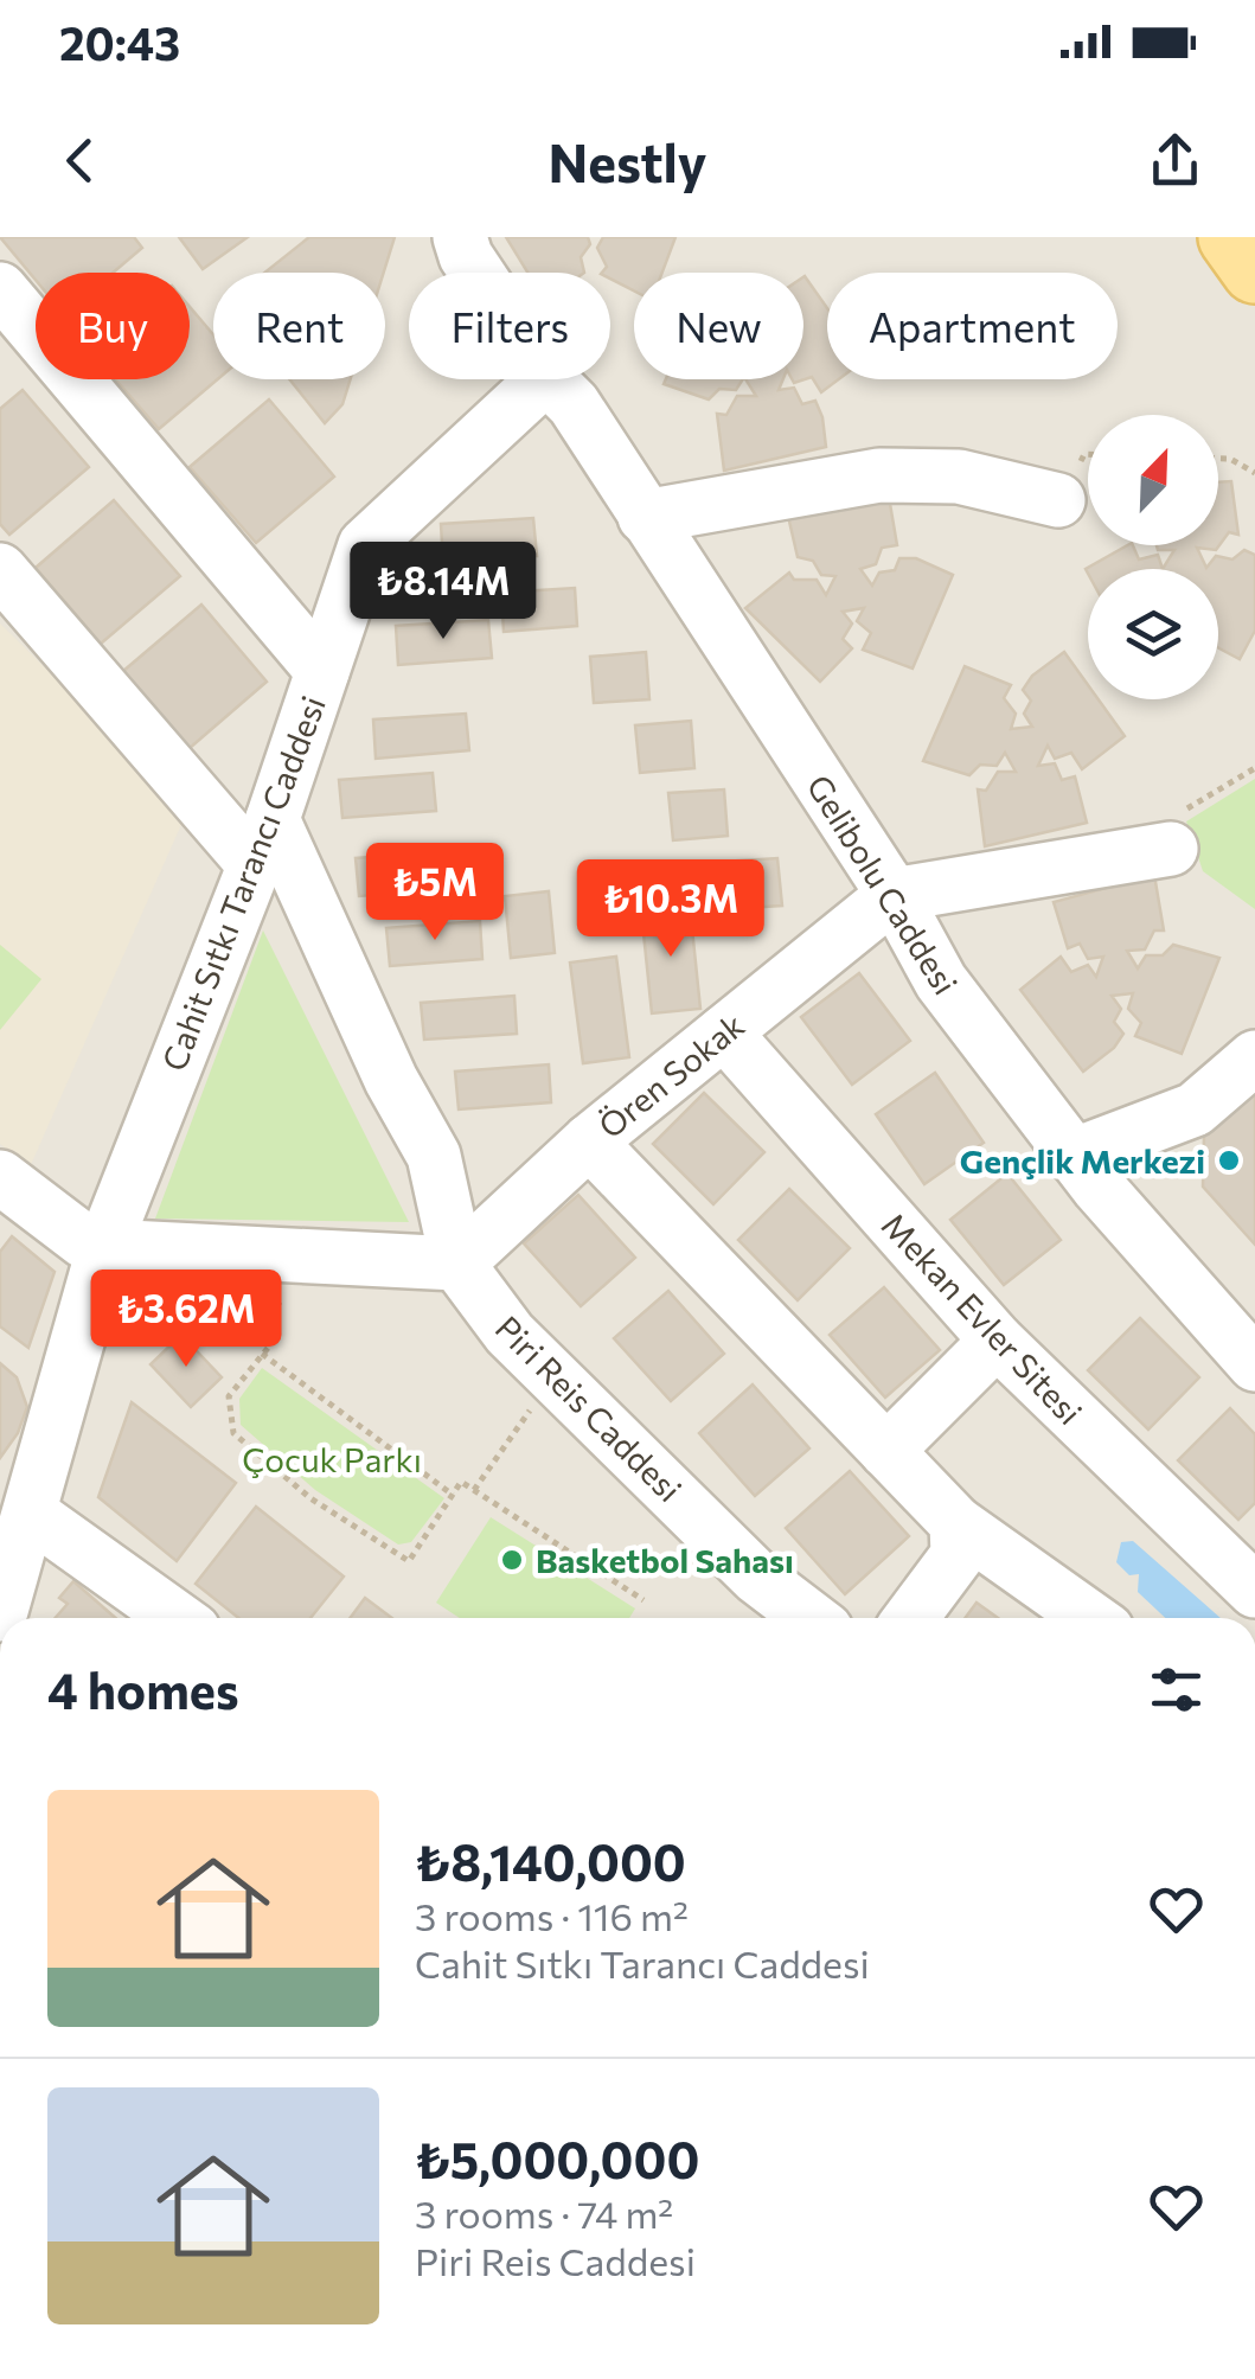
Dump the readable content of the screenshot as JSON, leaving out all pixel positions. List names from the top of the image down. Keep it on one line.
{"streets":{"street":["Cahit Sıtkı Tarancı Caddesi","Gelibolu Caddesi","Ören Sokak","Mekan Evler Sitesi","Piri Reis Caddesi"]},"crossings":[["Cahit Sıtkı Tarancı Caddesi","Piri Reis Caddesi"],["Gelibolu Caddesi","Ören Sokak"],["Ören Sokak","Mekan Evler Sitesi"],["Ören Sokak","Piri Reis Caddesi"]],"parks":["Çocuk Parkı"],"places":["Gençlik Merkezi","Basketbol Sahası"],"north":"top right","page":{"status":"20:43","header":"Nestly","chip":["Buy","Rent","Filters","New","Apartment"],"price":["₺8.14M","₺5M","₺10.3M","₺3.62M"],"heading":"4 homes","list":[{"name":"₺8,140,000","note":"3 rooms · 116 m² · Cahit Sıtkı Tarancı Caddesi"},{"name":"₺5,000,000","note":"3 rooms · 74 m² · Piri Reis Caddesi"}]}}
